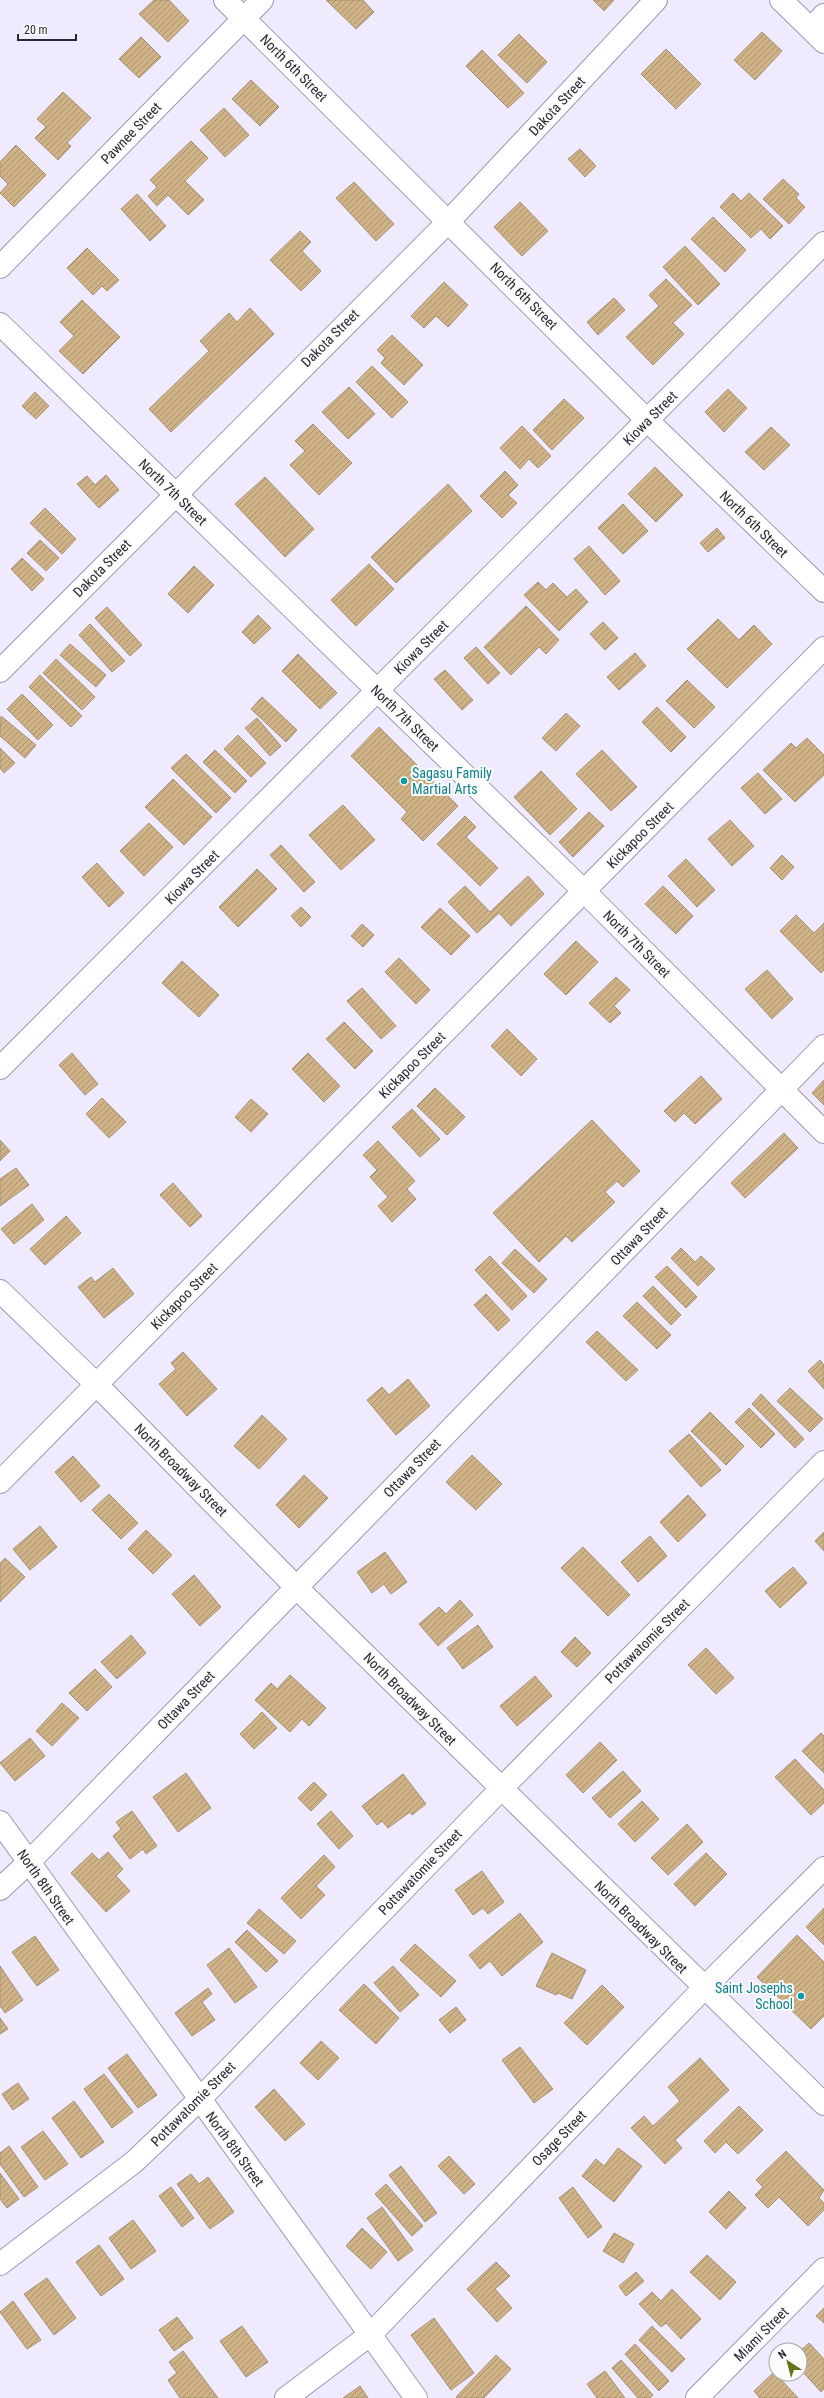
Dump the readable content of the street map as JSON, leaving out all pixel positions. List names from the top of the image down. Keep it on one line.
{"streets":{"street":["North 6th Street","Dakota Street","Pawnee Street","Kiowa Street","North 7th Street","Kickapoo Street","Ottawa Street","North Broadway Street","Pottawatomie Street","North 8th Street","Osage Street","Miami Street"]},"crossings":[["North 6th Street","Dakota Street"],["North 6th Street","Pawnee Street"],["North 6th Street","Kiowa Street"],["Dakota Street","North 7th Street"],["Kiowa Street","North 7th Street"],["North 7th Street","Kickapoo Street"],["North 7th Street","Ottawa Street"],["Kickapoo Street","North Broadway Street"],["Ottawa Street","North Broadway Street"],["Ottawa Street","North 8th Street"],["North Broadway Street","Pottawatomie Street"],["North Broadway Street","Osage Street"],["Pottawatomie Street","North 8th Street"],["North 8th Street","Osage Street"]],"places":["Sagasu Family Martial Arts","Saint Josephs School"],"scale_bar":"20 m","north":"top left"}
